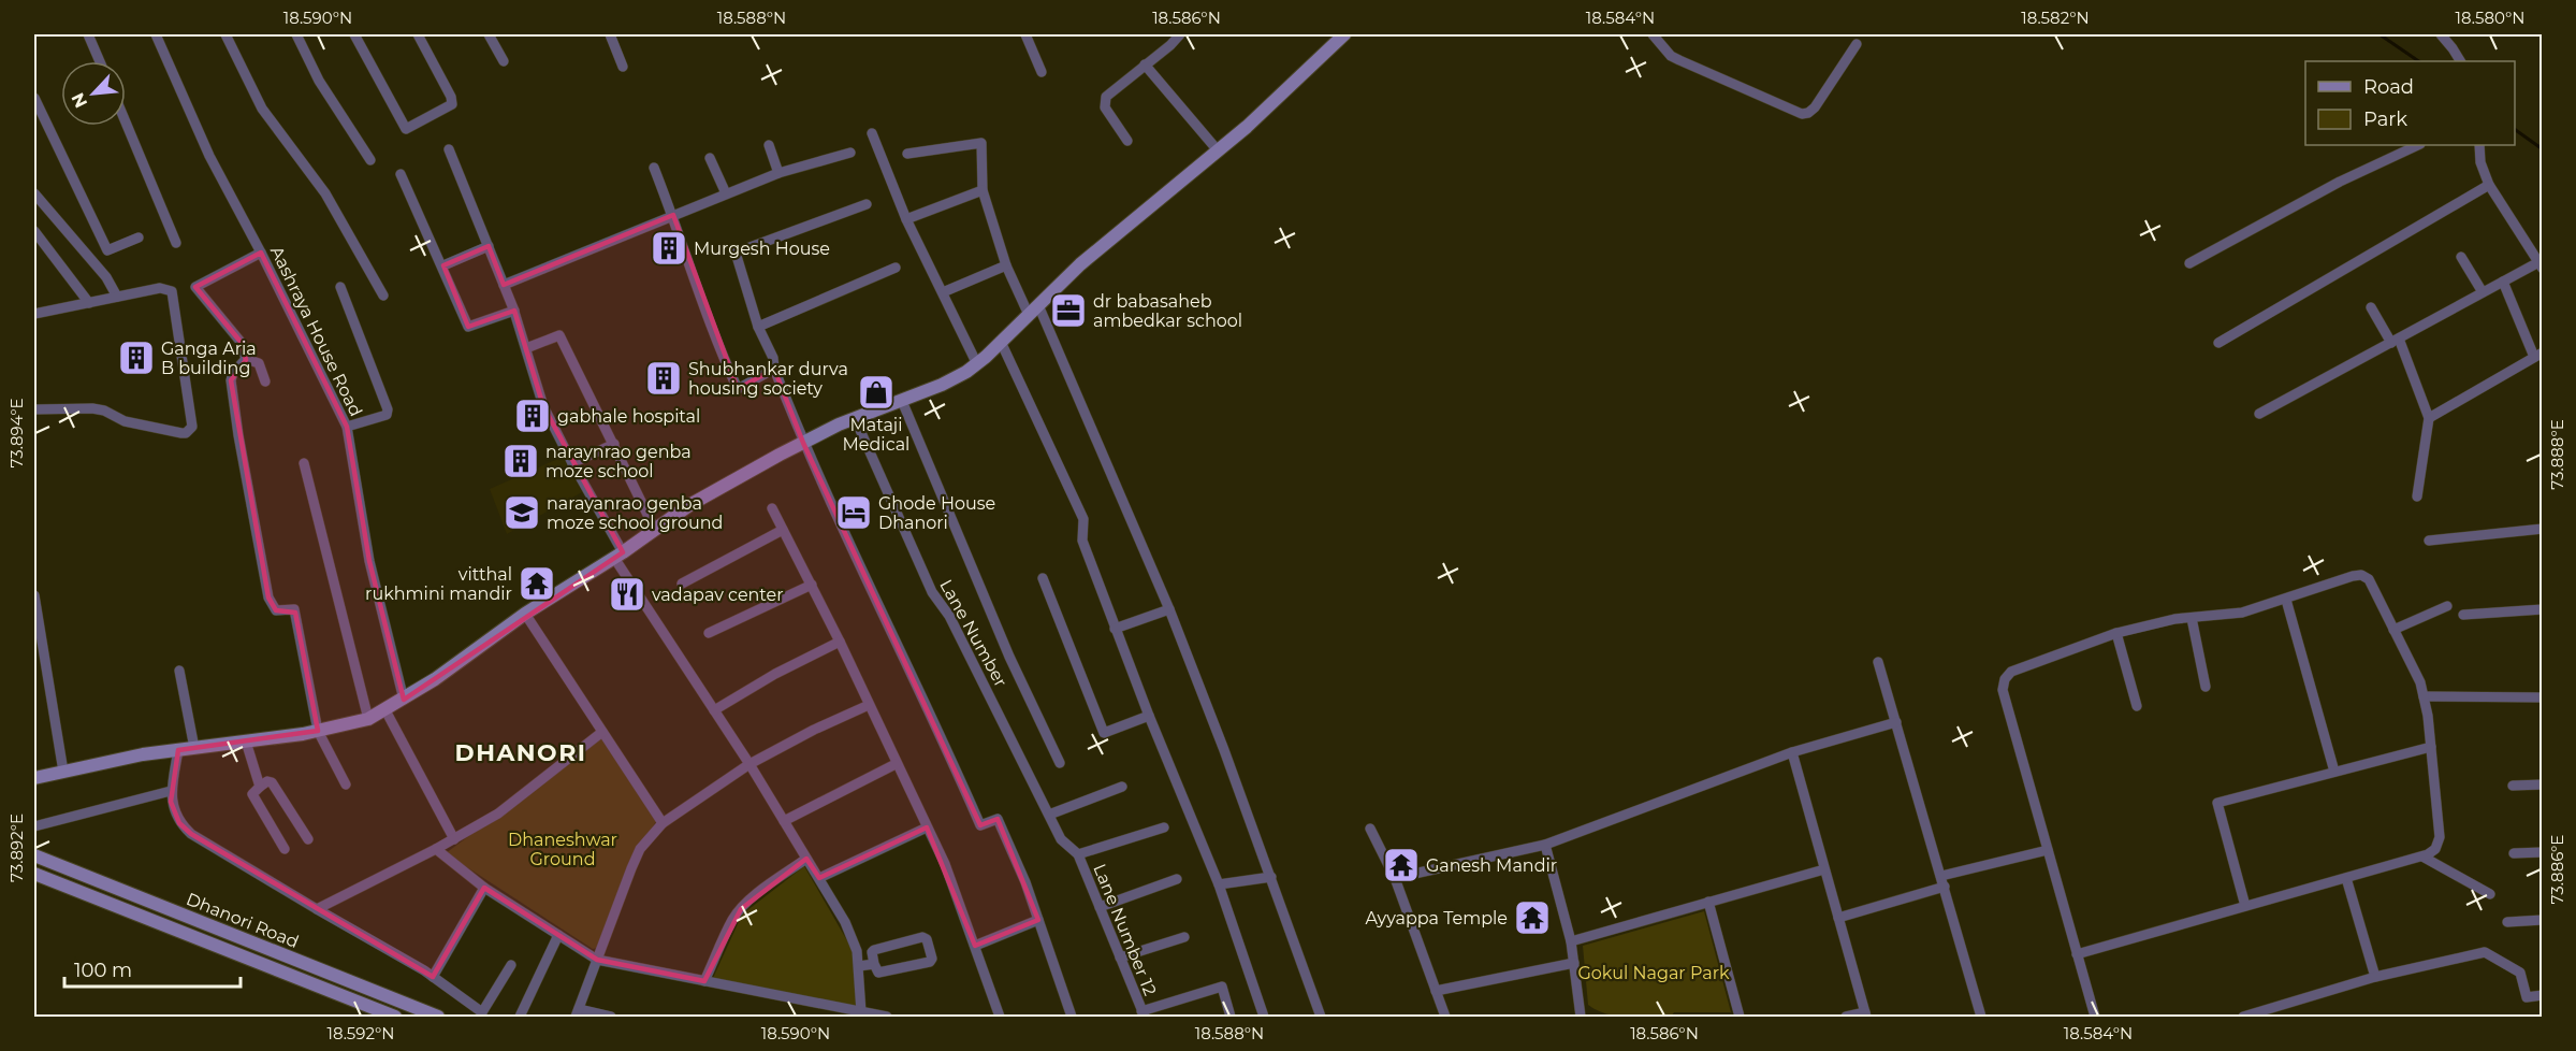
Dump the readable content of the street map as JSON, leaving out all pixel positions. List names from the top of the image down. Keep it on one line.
{"streets":{"street":["Aashraya House Road","Lane Number","Dhanori Road","Lane Number 12"]},"crossings":[["Lane Number","Lane Number 12"]],"districts":["DHANORI"],"parks":["Dhaneshwar Ground","Gokul Nagar Park"],"places":{"building":["Murgesh House","Ganga Aria B building","Shubhankar durva housing society","gabhale hospital","naraynrao genba moze school"],"office":["dr babasaheb ambedkar school"],"shop":["Mataji Medical"],"school or university":["narayanrao genba moze school ground"],"hotel":["Ghode House Dhanori"],"temple":["vitthal rukhmini mandir","Ganesh Mandir","Ayyappa Temple"],"restaurant":["vadapav center"]},"legend":["Road","Park"],"scale_bar":"100 m","north":"bottom left","coordinates":["18.590°N","18.588°N","18.586°N","18.584°N","18.582°N","18.580°N","73.894°E","73.888°E","73.892°E","73.886°E","18.592°N"]}
